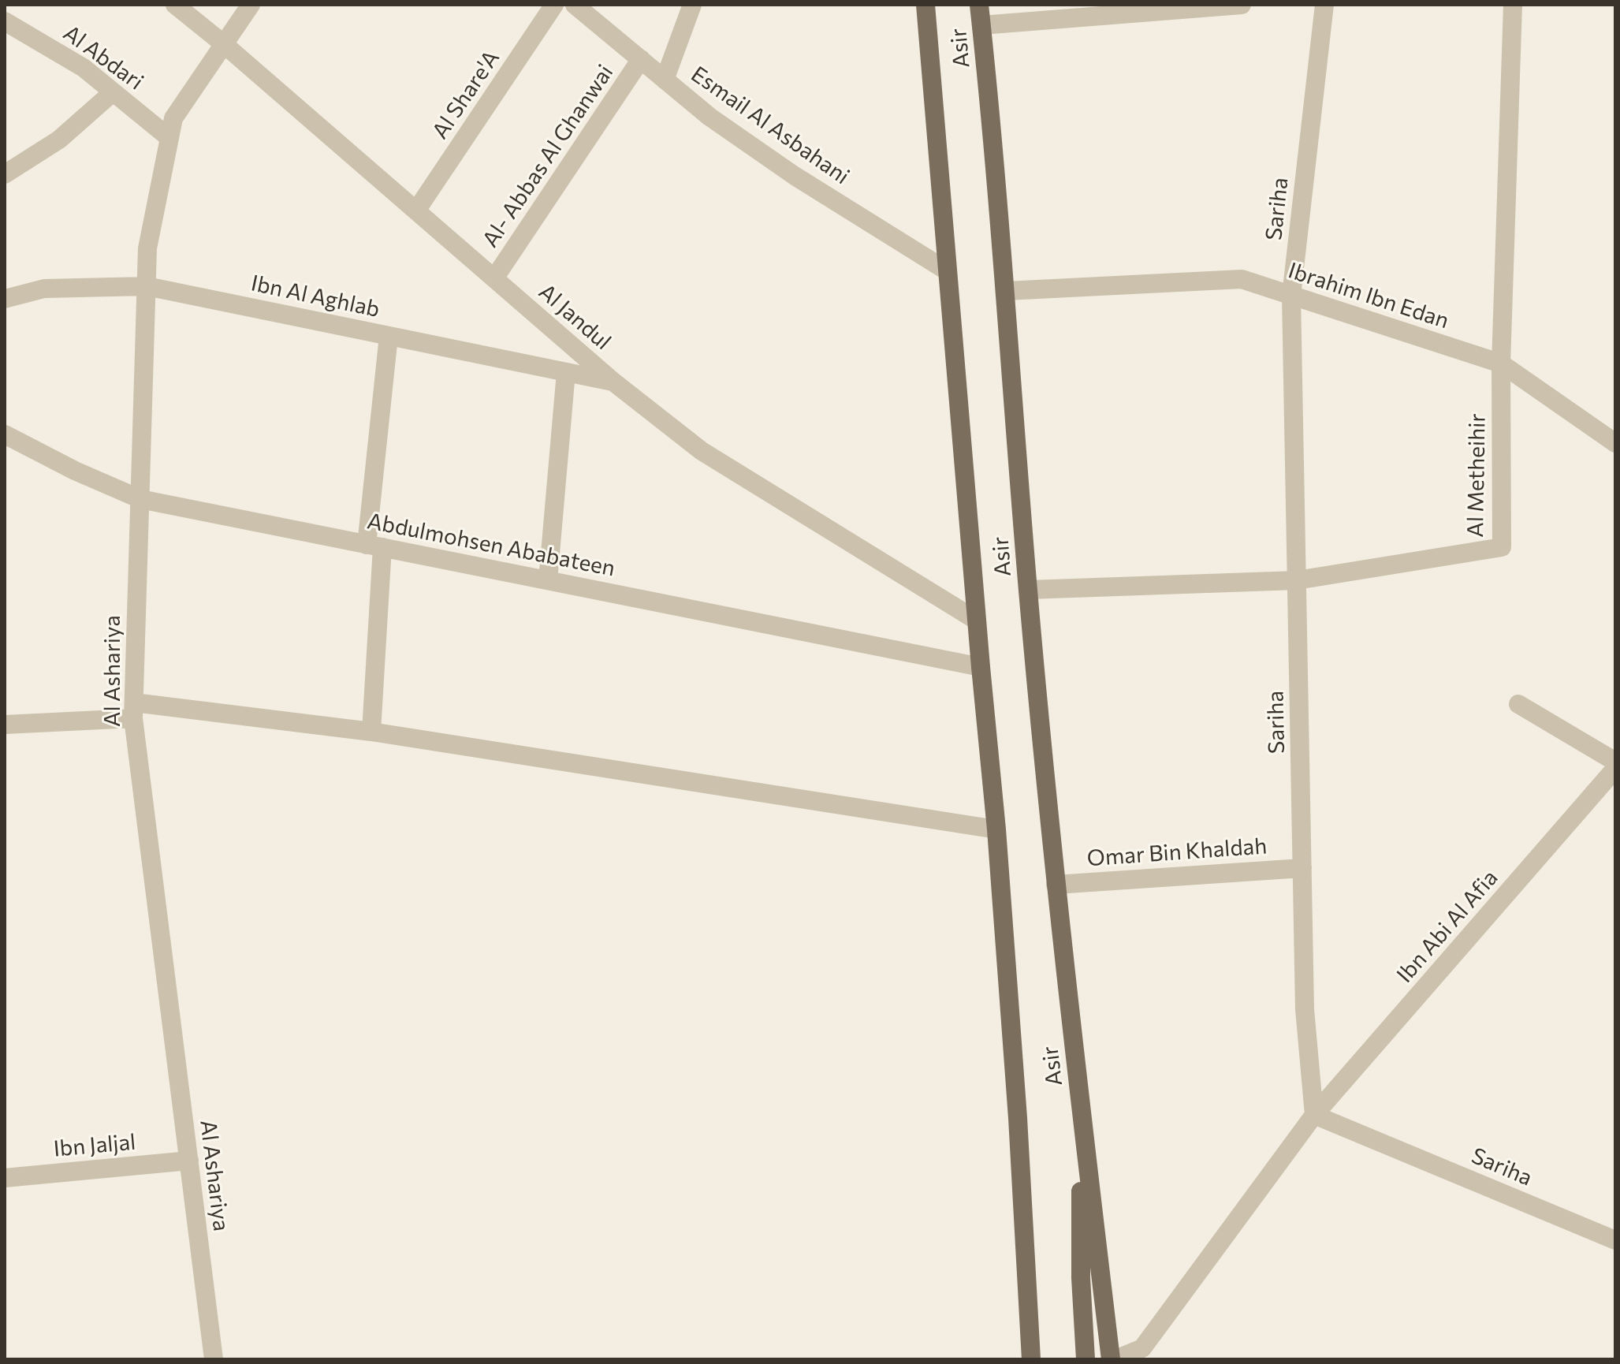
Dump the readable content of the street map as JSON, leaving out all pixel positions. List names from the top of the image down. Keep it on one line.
{"streets":{"main road":["Asir"],"street":["Al Abdari","Al Share'A","Esmail Al Asbahani","Al- Abbas Al Ghanwai","Sariha","Ibrahim Ibn Edan","Ibn Al Aghlab","Al Jandul","Al Metheihir","Abdulmohsen Ababateen","Al Ashariya","Omar Bin Khaldah","Ibn Abi Al Afia","Ibn Jaljal"]},"crossings":[["Asir","Ibrahim Ibn Edan"],["Asir","Al Metheihir"],["Asir","Omar Bin Khaldah"],["Al Abdari","Al Ashariya"],["Al Share'A","Al Jandul"],["Esmail Al Asbahani","Al- Abbas Al Ghanwai"],["Al- Abbas Al Ghanwai","Al Jandul"],["Sariha","Ibrahim Ibn Edan"],["Sariha","Al Metheihir"],["Sariha","Omar Bin Khaldah"],["Sariha","Ibn Abi Al Afia"],["Ibrahim Ibn Edan","Al Metheihir"],["Ibn Al Aghlab","Al Jandul"],["Ibn Al Aghlab","Al Ashariya"],["Al Jandul","Al Ashariya"],["Abdulmohsen Ababateen","Al Ashariya"],["Al Ashariya","Ibn Jaljal"]]}
